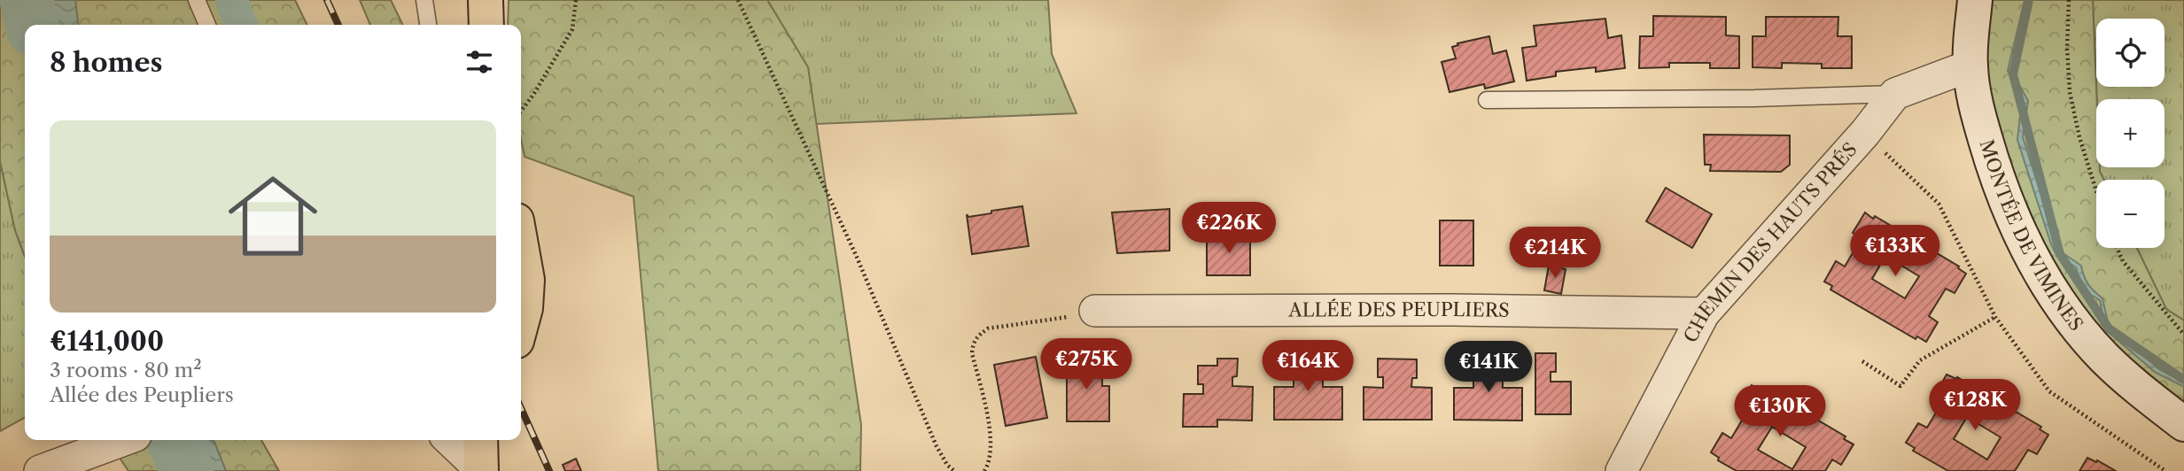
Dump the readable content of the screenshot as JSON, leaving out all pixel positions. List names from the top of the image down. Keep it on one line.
{"streets":{"street":["MONTÉE DE VIMINES","CHEMIN DES HAUTS PRÉS","ALLÉE DES PEUPLIERS"]},"crossings":[["CHEMIN DES HAUTS PRÉS","ALLÉE DES PEUPLIERS"]],"page":{"map_buttons":["+","−"],"heading":"8 homes","list":[{"name":"€141,000","note":"3 rooms · 80 m² · Allée des Peupliers"}],"price":["€226K","€133K","€214K","€275K","€164K","€141K","€128K","€130K"]}}
